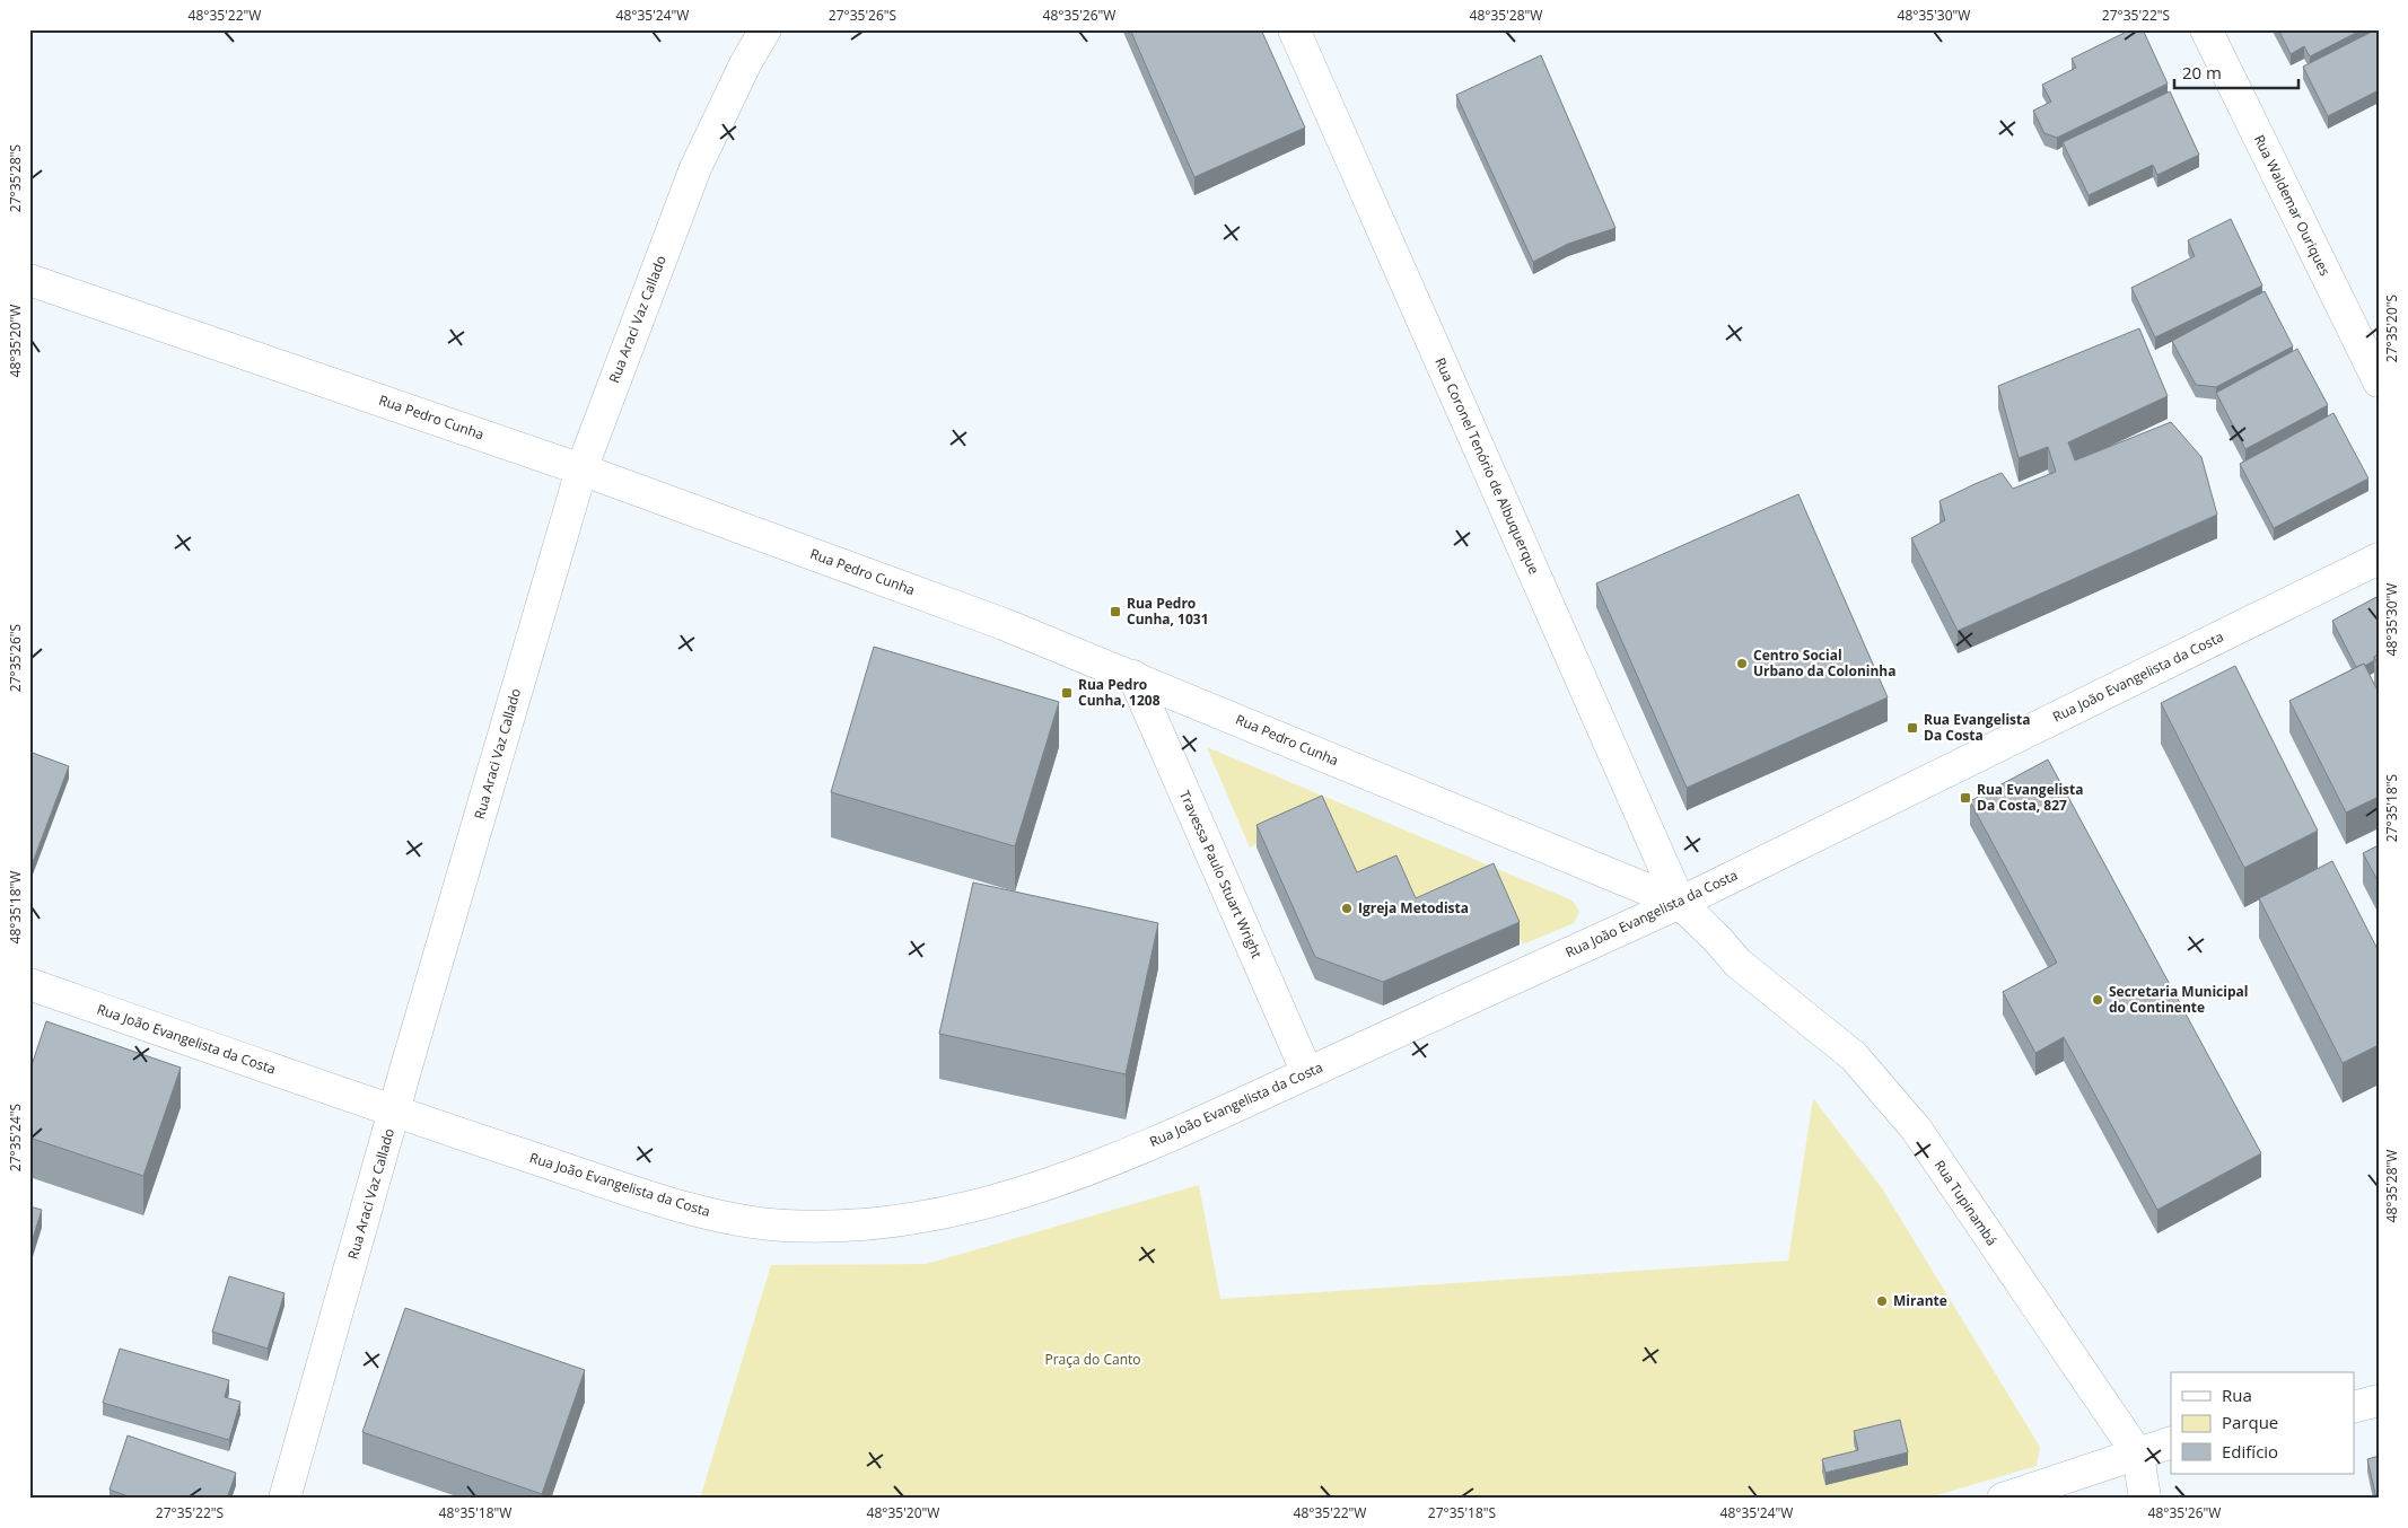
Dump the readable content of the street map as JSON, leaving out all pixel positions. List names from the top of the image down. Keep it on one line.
{"streets":{"street":["Rua Waldemar Ouriques","Rua Araci Vaz Callado","Rua Pedro Cunha","Rua Coronel Tenório de Albuquerque","Rua João Evangelista da Costa","Travessa Paulo Stuart Wright","Rua Tupinambá"]},"crossings":[["Rua Araci Vaz Callado","Rua Pedro Cunha"],["Rua Araci Vaz Callado","Rua João Evangelista da Costa"],["Rua Pedro Cunha","Rua Coronel Tenório de Albuquerque"],["Rua Pedro Cunha","Rua João Evangelista da Costa"],["Rua Pedro Cunha","Travessa Paulo Stuart Wright"],["Rua Pedro Cunha","Rua Tupinambá"],["Rua Coronel Tenório de Albuquerque","Rua João Evangelista da Costa"],["Rua Coronel Tenório de Albuquerque","Rua Tupinambá"],["Rua João Evangelista da Costa","Travessa Paulo Stuart Wright"],["Rua João Evangelista da Costa","Rua Tupinambá"]],"parks":["Praça do Canto"],"places":{"transit":["Rua Pedro Cunha, 1031","Rua Pedro Cunha, 1208","Rua Evangelista Da Costa","Rua Evangelista Da Costa, 827"],"other":["Centro Social Urbano da Coloninha","Igreja Metodista","Secretaria Municipal do Continente","Mirante"]},"legend":["Rua","Parque","Edifício"],"scale_bar":"20 m","coordinates":["48°35'22\"W","48°35'24\"W","27°35'26\"S","48°35'26\"W","48°35'28\"W","48°35'30\"W","27°35'22\"S","27°35'28\"S","27°35'20\"S","48°35'20\"W","27°35'18\"S","48°35'18\"W","27°35'24\"S"]}
